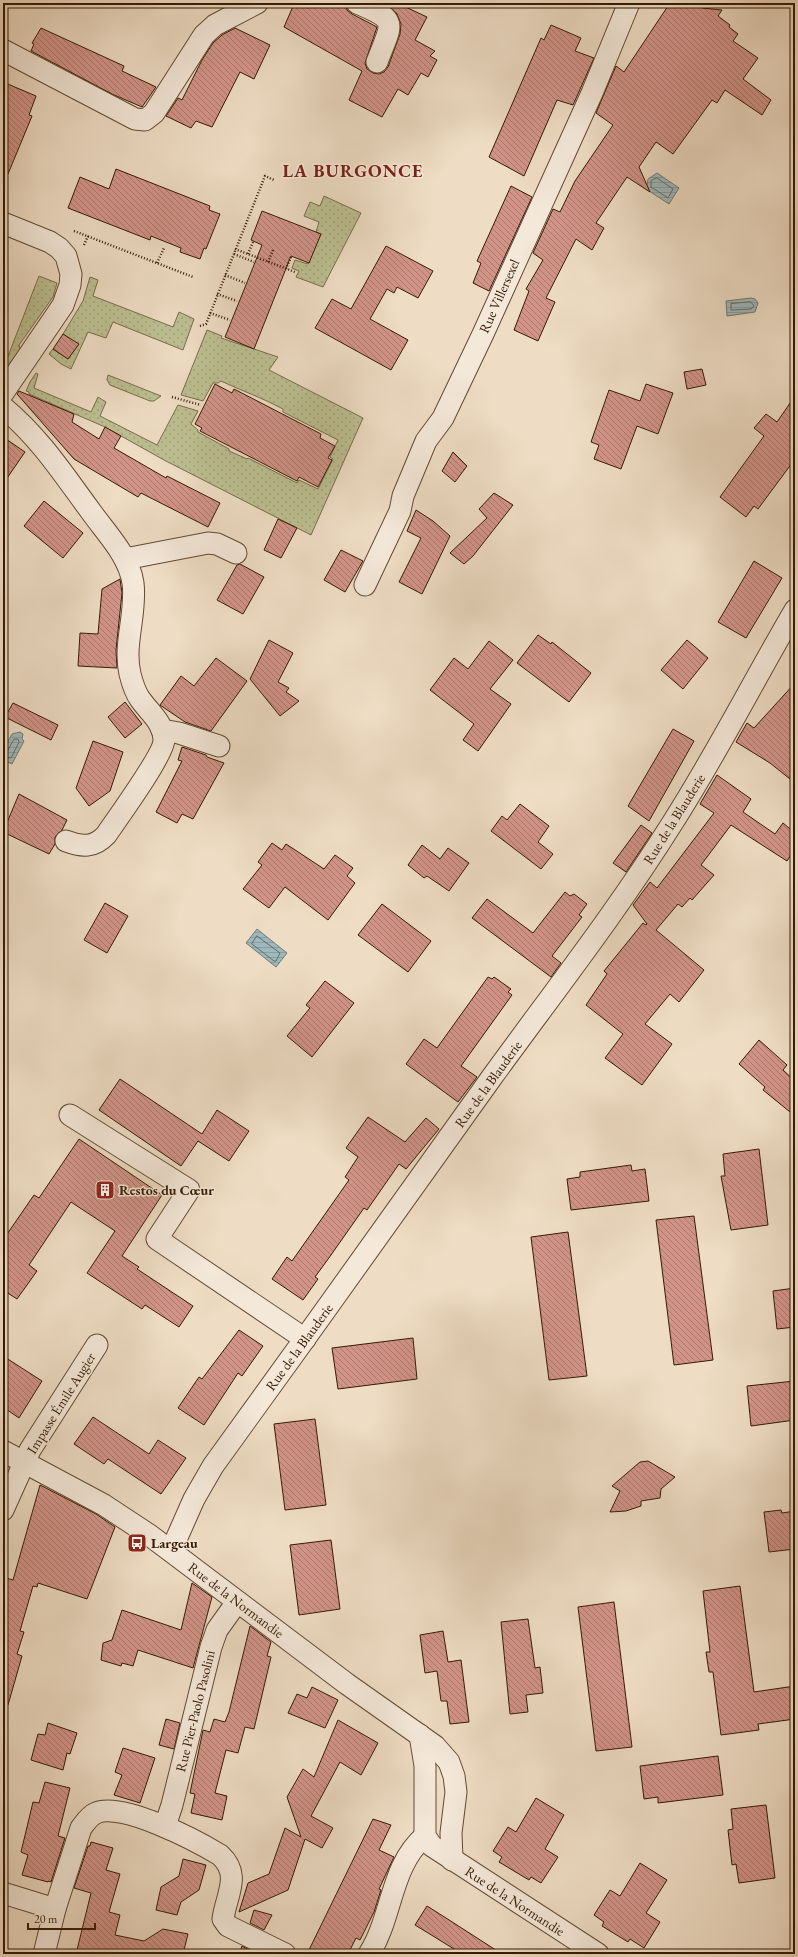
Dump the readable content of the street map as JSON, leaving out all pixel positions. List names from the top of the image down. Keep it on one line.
{"streets":{"street":["Rue Villersexel","Rue de la Blauderie","Impasse Émile Augier","Rue de la Normandie","Rue Pier-Paolo Pasolini"]},"crossings":[["Rue de la Blauderie","Rue de la Normandie"],["Impasse Émile Augier","Rue de la Normandie"],["Rue de la Normandie","Rue Pier-Paolo Pasolini"]],"districts":["LA BURGONCE"],"places":{"building":["Restos du Cœur"],"bus stop":["Largeau"]},"scale_bar":"20 m"}
